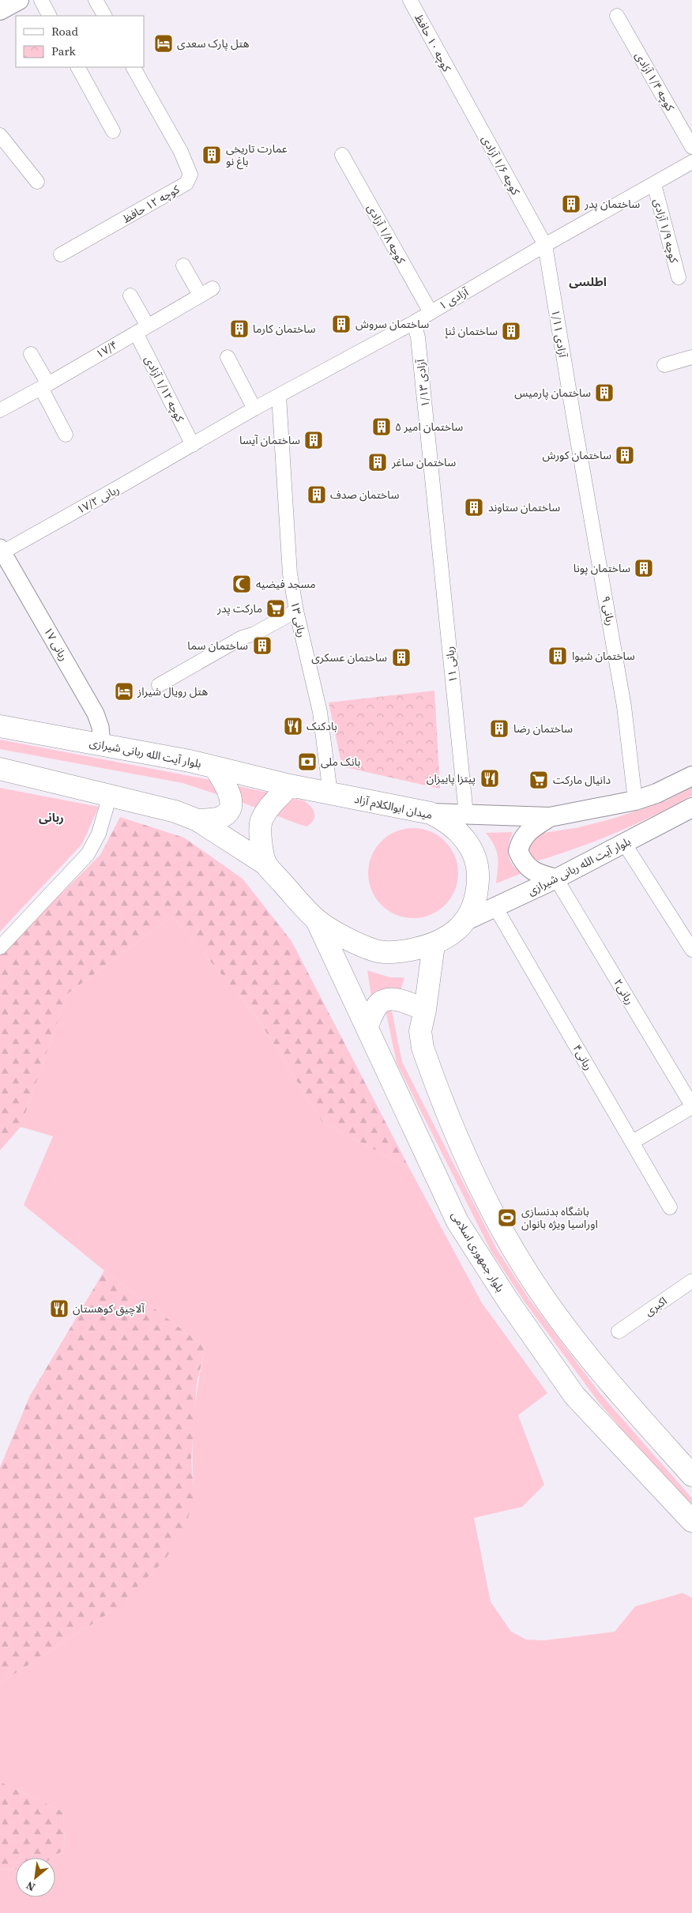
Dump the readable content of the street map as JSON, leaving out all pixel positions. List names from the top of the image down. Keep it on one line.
{"streets":{"main road":["بلوار آیت الله ربانی شیرازی","میدان ابوالکلام آزاد","بلوار جمهوری اسلامی"],"street":["کوچه ۱۰ حافظ","کوچه ۱/۴ آزادی","کوچه ۱/۶ آزادی","کوچه ۱۲ حافظ","کوچه ۱/۹ آزادی","کوچه ۱/۸ آزادی","آزادی ۱","آزادی ۱/۱۱","۱۷/۴","آزادی ۱/۱۳","کوچه ۱/۱۲ آزادی","ربانی ۱۷/۲","ربانی ۹","ربانی ۱۳","ربانی ۱۷","ربانی ۱۱","ربانی۲","ربانی۴","اکبری"]},"crossings":[["کوچه ۱۰ حافظ","کوچه ۱/۶ آزادی"],["کوچه ۱/۶ آزادی","آزادی ۱"],["کوچه ۱/۶ آزادی","آزادی ۱/۱۱"],["کوچه ۱/۹ آزادی","آزادی ۱"],["کوچه ۱/۸ آزادی","آزادی ۱"],["آزادی ۱","آزادی ۱/۱۱"],["آزادی ۱","آزادی ۱/۱۳"],["آزادی ۱","کوچه ۱/۱۲ آزادی"],["آزادی ۱","ربانی ۱۷/۲"],["آزادی ۱","ربانی ۱۳"],["آزادی ۱/۱۱","ربانی ۹"],["۱۷/۴","کوچه ۱/۱۲ آزادی"],["آزادی ۱/۱۳","ربانی ۱۱"],["کوچه ۱/۱۲ آزادی","ربانی ۱۷/۲"],["ربانی ۱۷/۲","ربانی ۱۷"],["ربانی ۱۳","میدان ابوالکلام آزاد"],["ربانی ۱۷","بلوار آیت الله ربانی شیرازی"],["بلوار آیت الله ربانی شیرازی","میدان ابوالکلام آزاد"],["بلوار آیت الله ربانی شیرازی","ربانی۲"],["بلوار آیت الله ربانی شیرازی","ربانی۴"],["میدان ابوالکلام آزاد","بلوار جمهوری اسلامی"]],"districts":["اطلسی","ربانی"],"places":{"hotel":["هتل پارک سعدی","هتل رویال شیراز"],"building":["عمارت تاریخی باغ نو","ساختمان پدر","ساختمان سروش","ساختمان کارما","ساختمان ثنإ","ساختمان پارمیس","ساختمان امیر ۵","ساختمان آیسا","ساختمان کورش","ساختمان ساغر","ساختمان صدف","ساختمان ستاوند","ساختمان پونا","ساختمان سما","ساختمان شیوا","ساختمان عسکری","ساختمان رضا"],"mosque":["مسجد فیضیه"],"supermarket":["مارکت پدر","دانیال مارکت"],"restaurant":["بادکنک","پیتزا پاییزان","آلاچیق کوهستان"],"bank":["بانک ملی"],"sports":["باشگاه بدنسازی اوراسیا ویژه بانوان"]},"legend":["Road","Park"],"north":"bottom left"}
